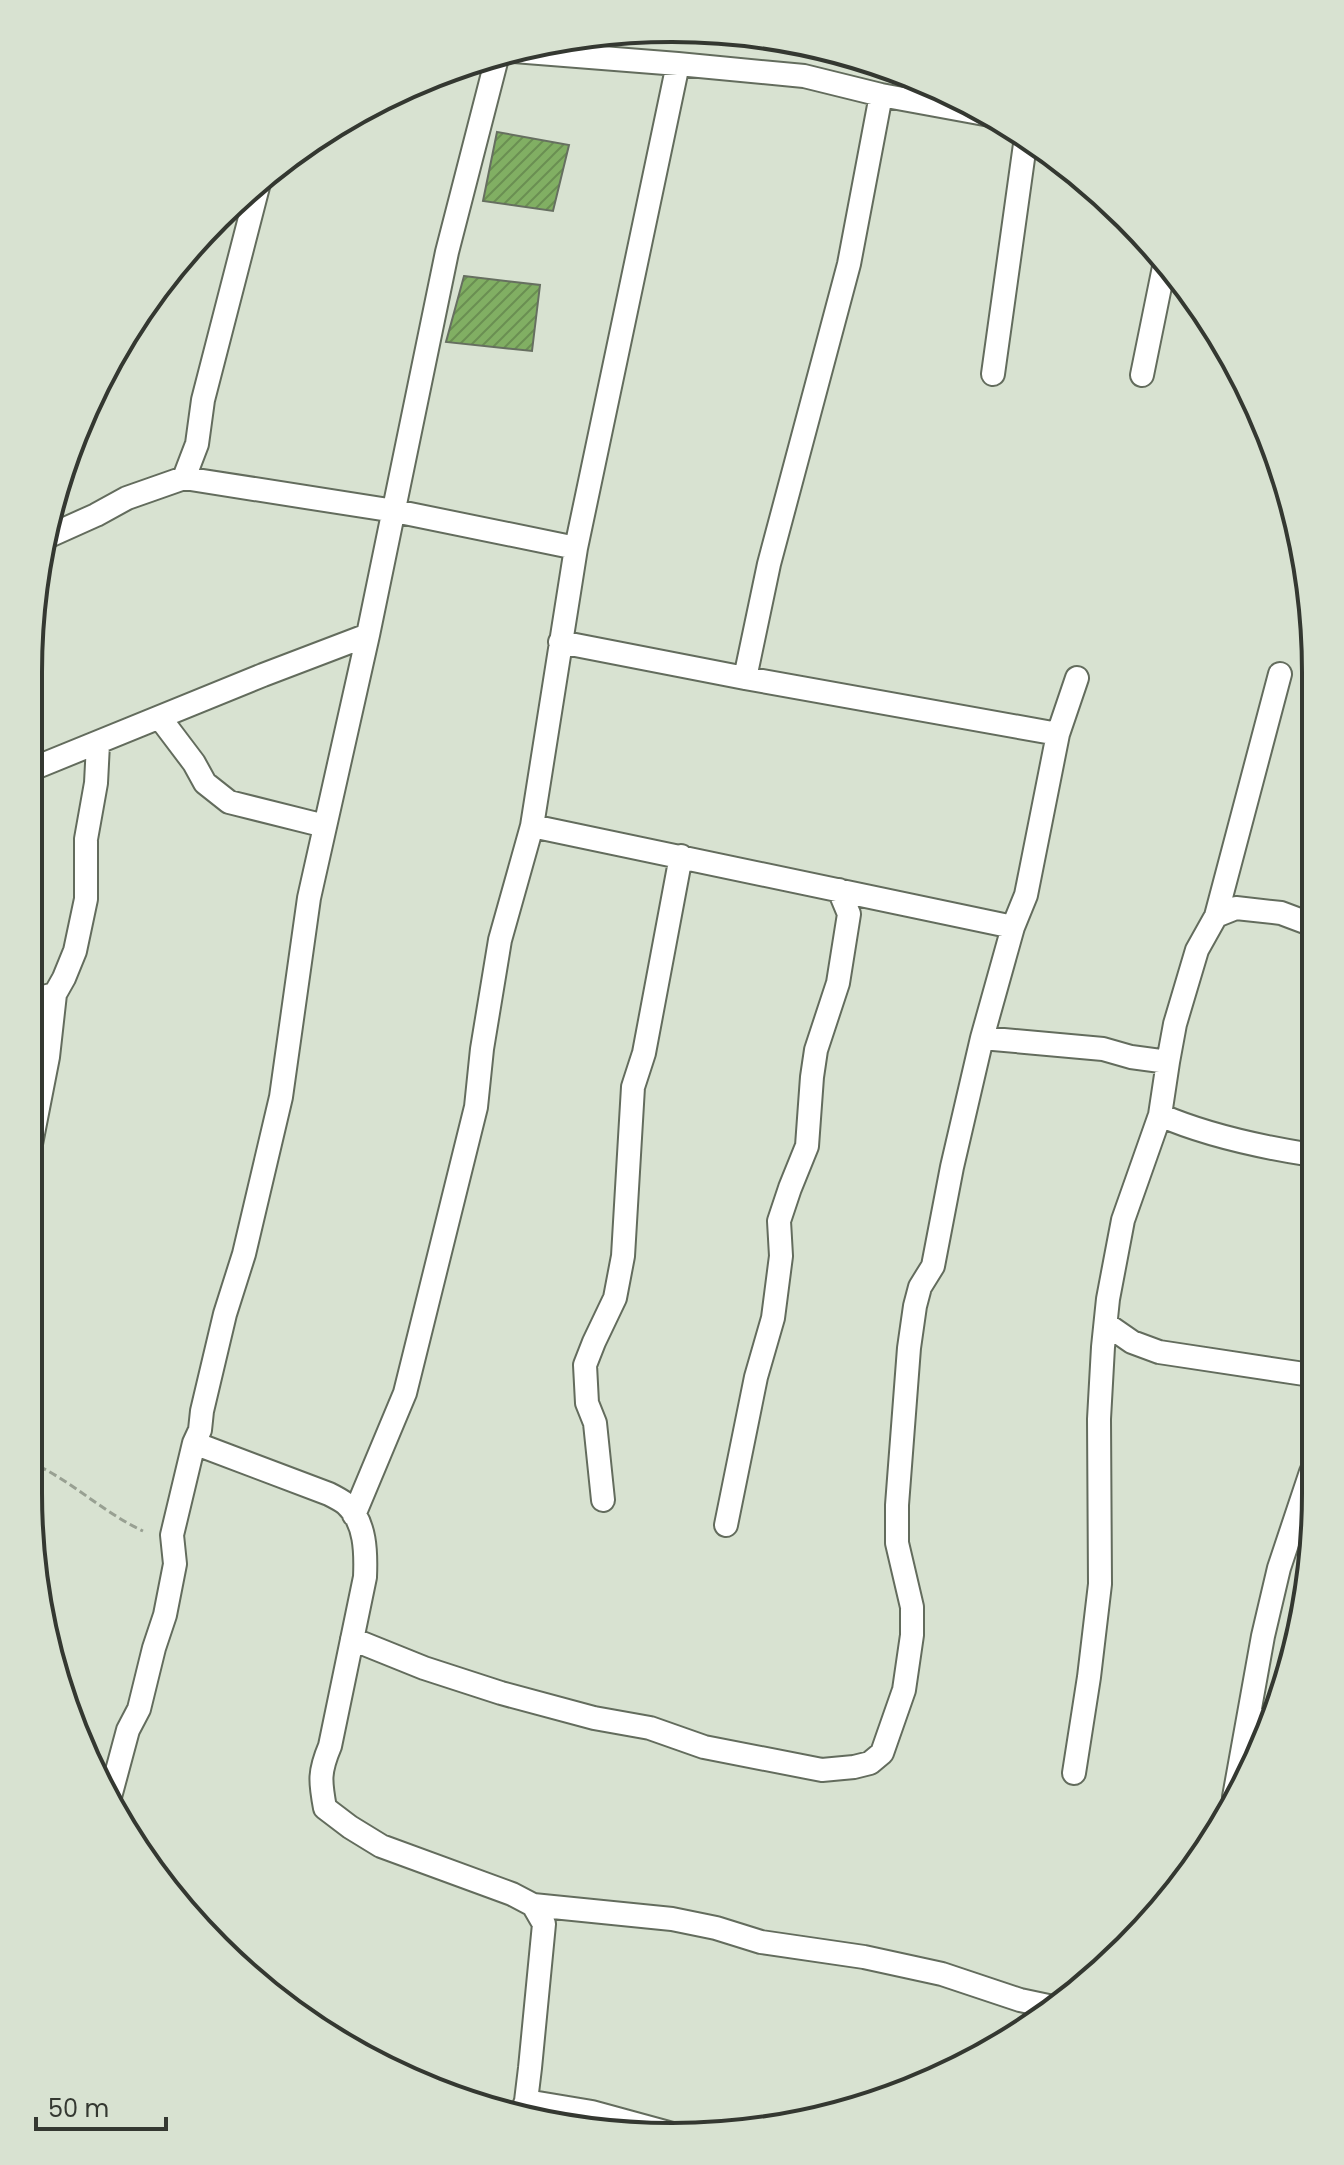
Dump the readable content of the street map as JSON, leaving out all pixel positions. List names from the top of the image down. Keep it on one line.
{"scale_bar":"50 m"}
